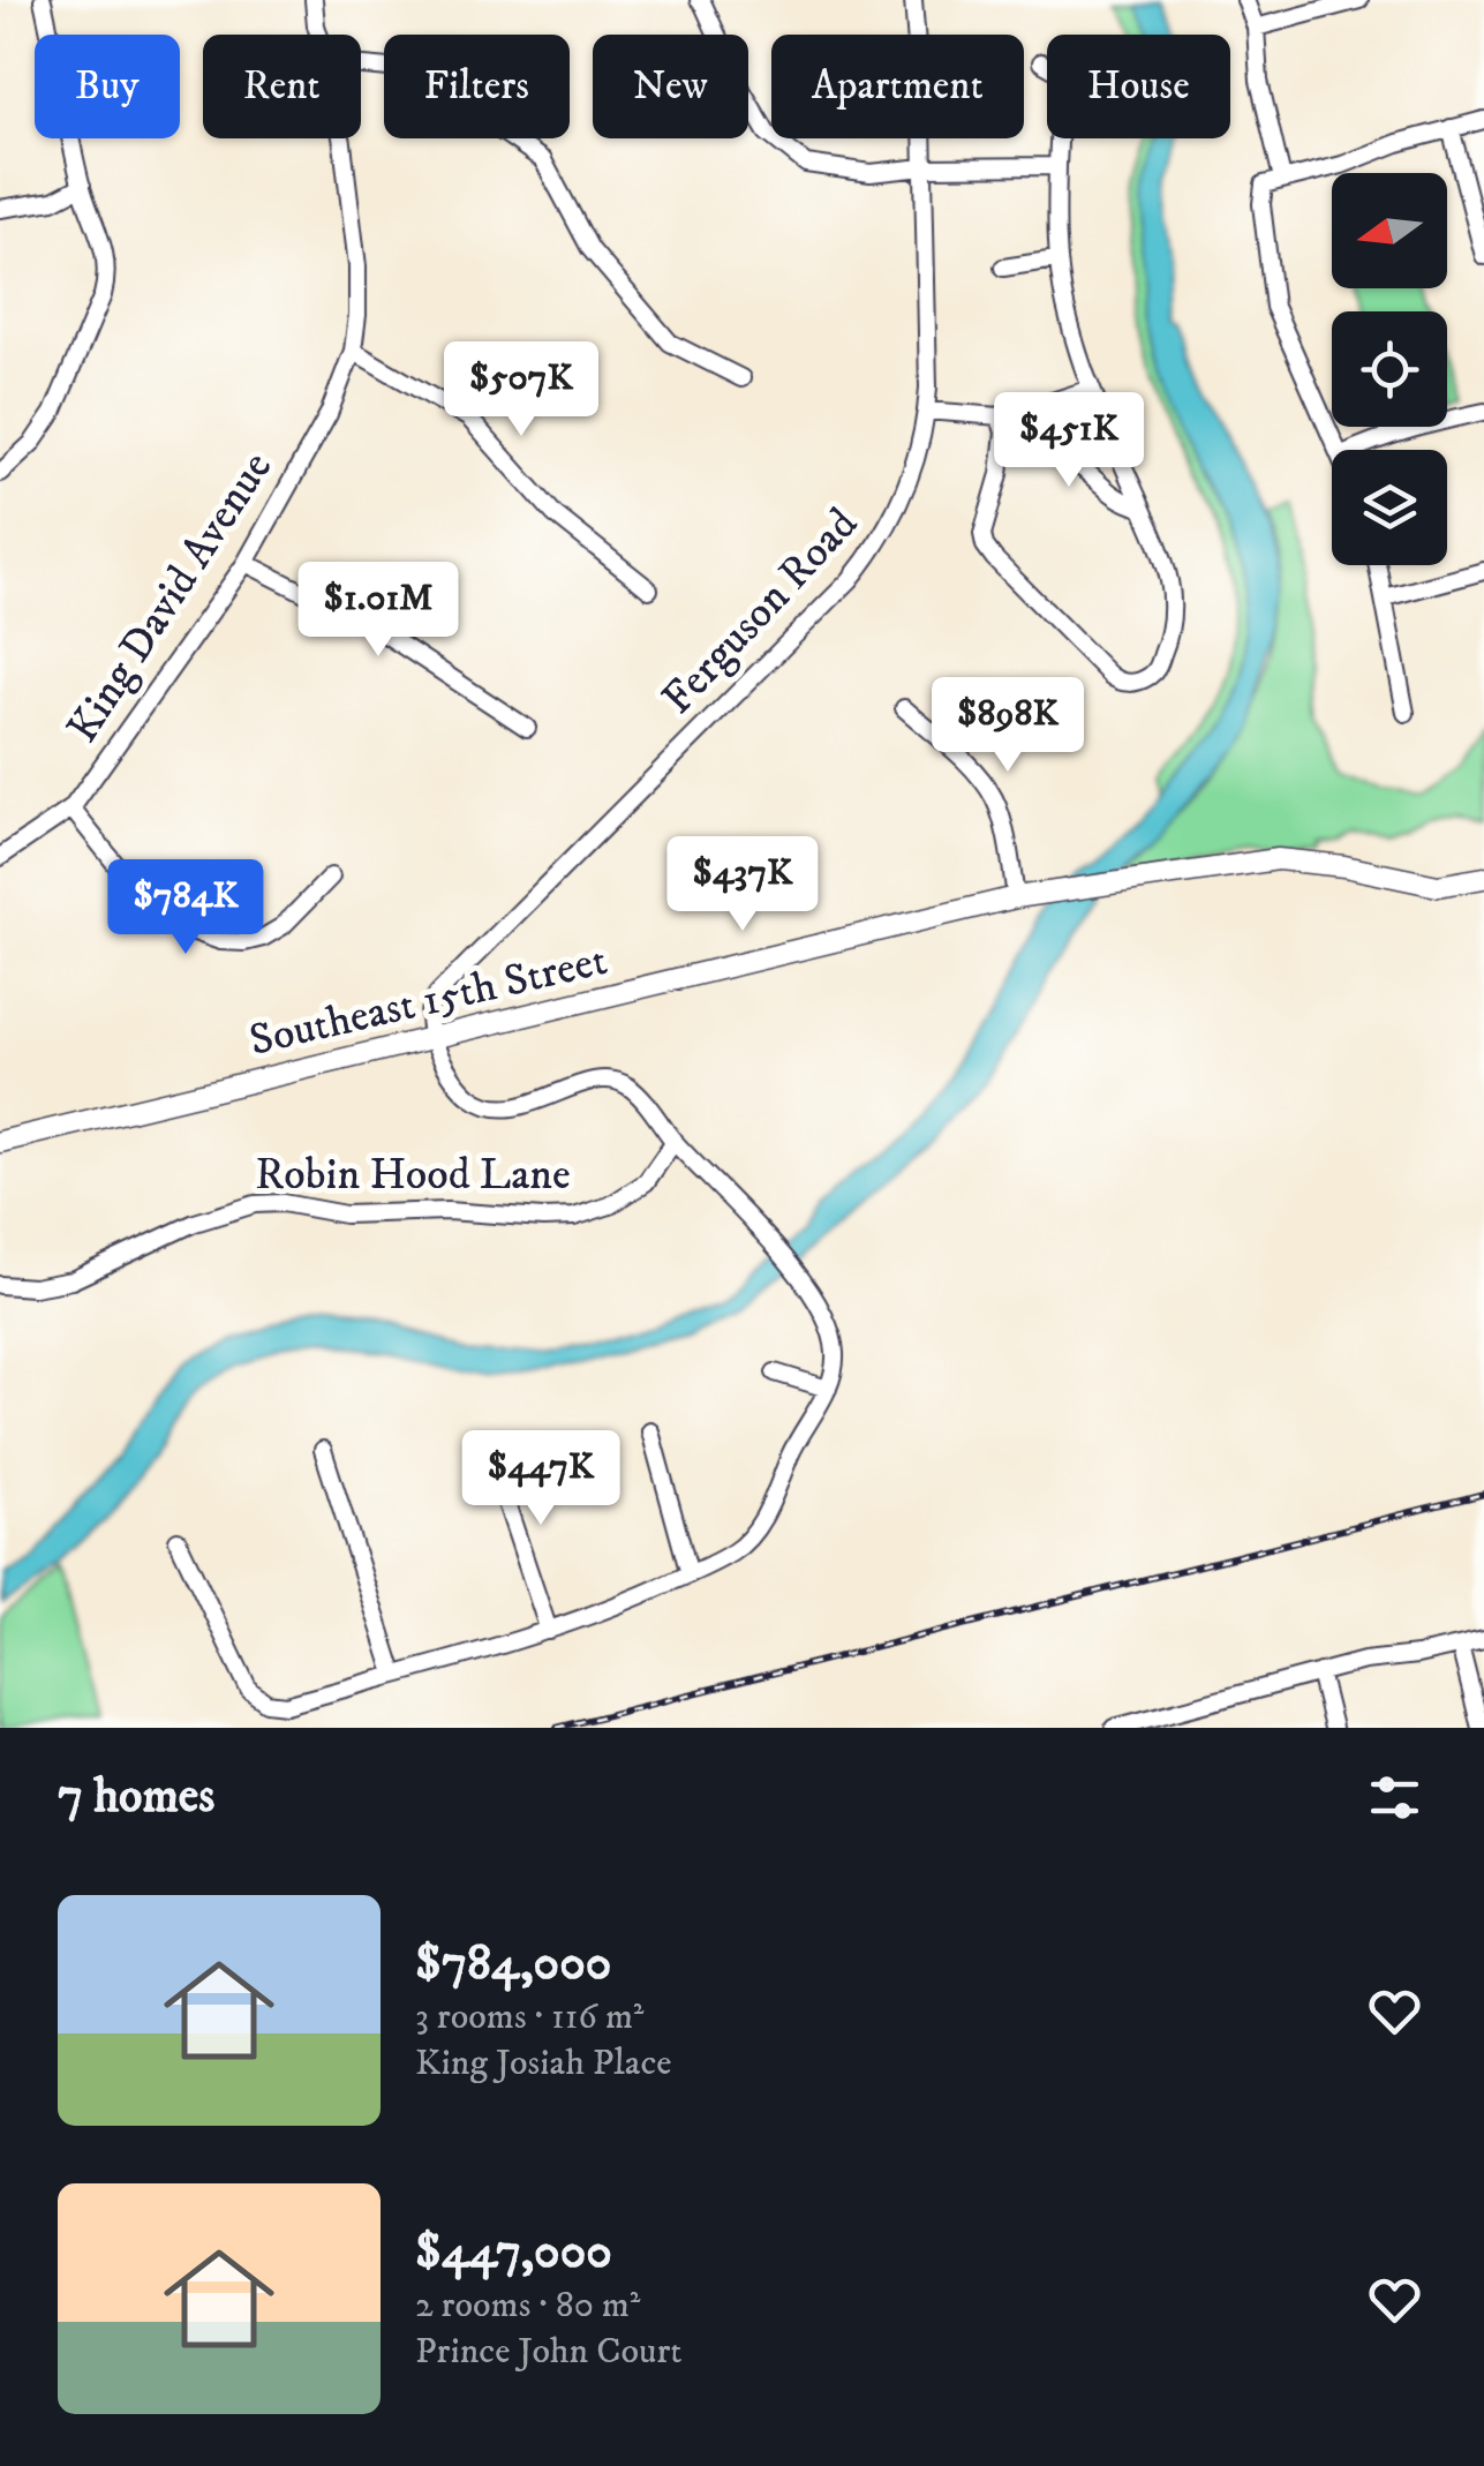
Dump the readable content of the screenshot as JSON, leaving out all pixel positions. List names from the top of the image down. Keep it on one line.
{"streets":{"main road":["Southeast 15th Street"],"street":["King David Avenue","Ferguson Road","Robin Hood Lane"]},"crossings":[["Ferguson Road","Southeast 15th Street"]],"north":"left","page":{"chip":["Buy","Rent","Filters","New","Apartment","House"],"price":["$507K","$451K","$1.01M","$898K","$437K","$784K","$447K"],"heading":"7 homes","list":[{"name":"$784,000","note":"3 rooms · 116 m² · King Josiah Place"},{"name":"$447,000","note":"2 rooms · 80 m² · Prince John Court"}]}}
